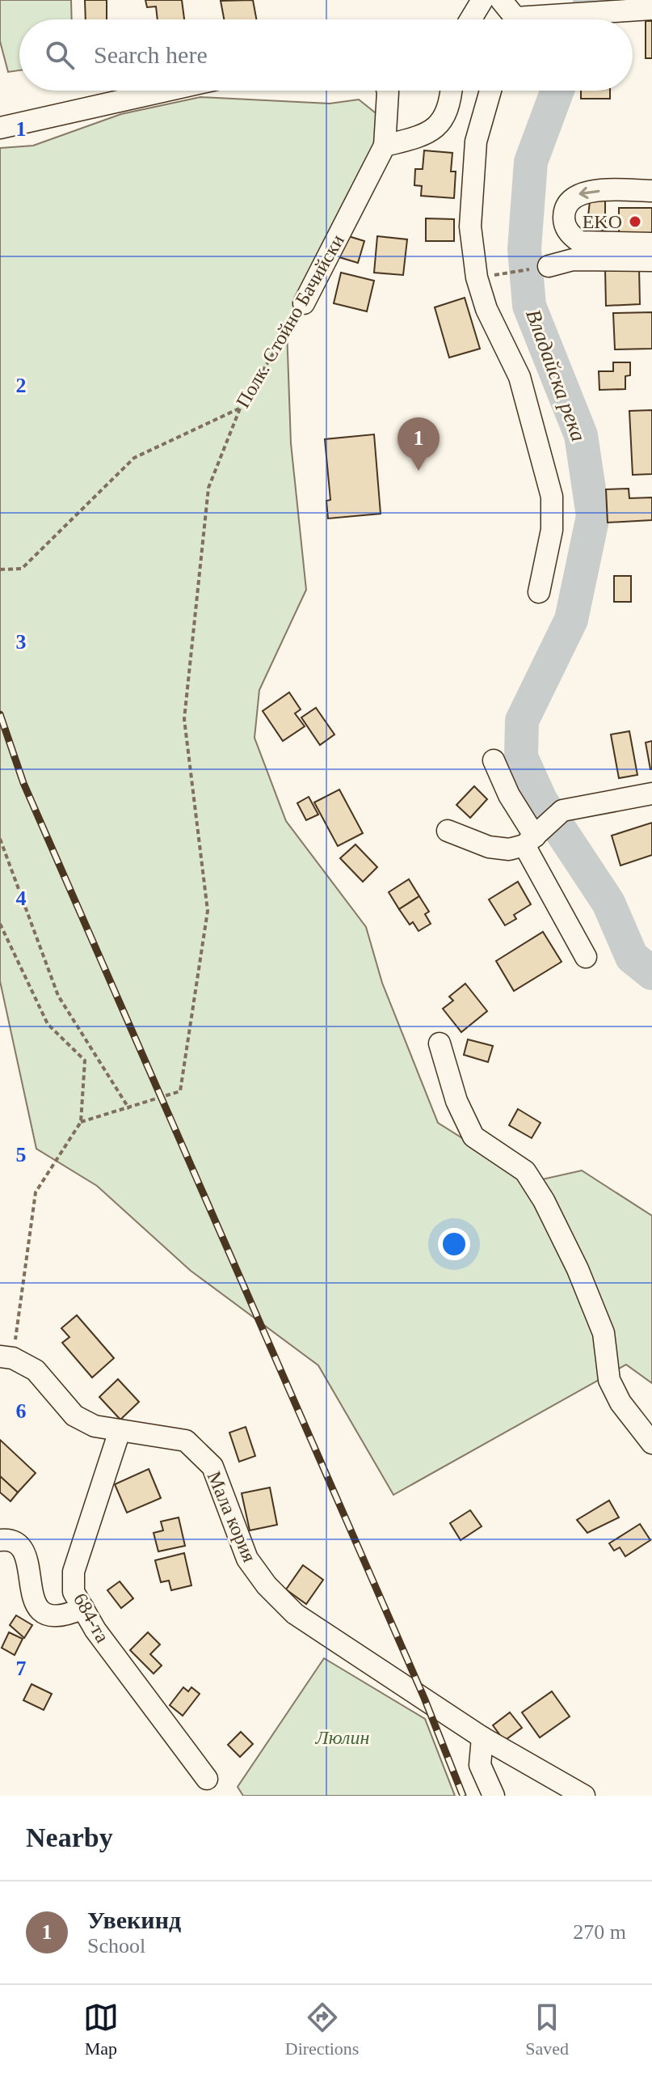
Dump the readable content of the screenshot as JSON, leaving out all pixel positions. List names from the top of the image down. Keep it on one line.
{"streets":{"street":["Полк. Стойно Бачийски","Мала кория","684-та"]},"crossings":[["Мала кория","684-та"]],"water":["Владайска река"],"parks":["Люлин"],"places":["EKO"],"page":{"search":"Search here","pins":"1","heading":"Nearby","list":[{"mark":"1","name":"Увекинд","note":"School","value":"270 m"}],"nav":["Map","Directions","Saved"]},"grid":{"rows":["1","2","3","4","5","6","7"]}}
